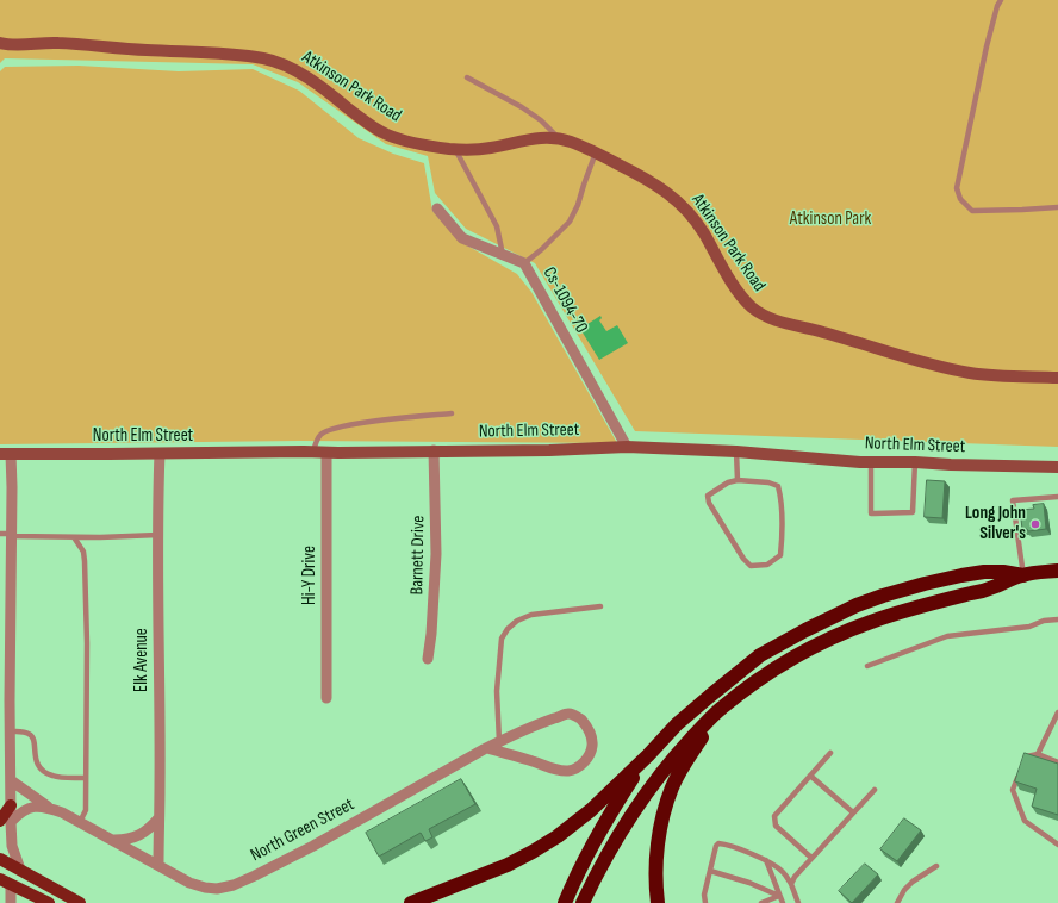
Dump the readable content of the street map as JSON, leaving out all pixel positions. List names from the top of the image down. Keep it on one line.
{"streets":{"street":["Atkinson Park Road","Cs-1094-70","North Elm Street","Barnett Drive","Hi-Y Drive","Elk Avenue","North Green Street"]},"crossings":[["Cs-1094-70","North Elm Street"],["North Elm Street","Barnett Drive"],["North Elm Street","Hi-Y Drive"],["North Elm Street","Elk Avenue"],["Elk Avenue","North Green Street"]],"parks":["Atkinson Park"],"places":["Long John Silver's"]}
